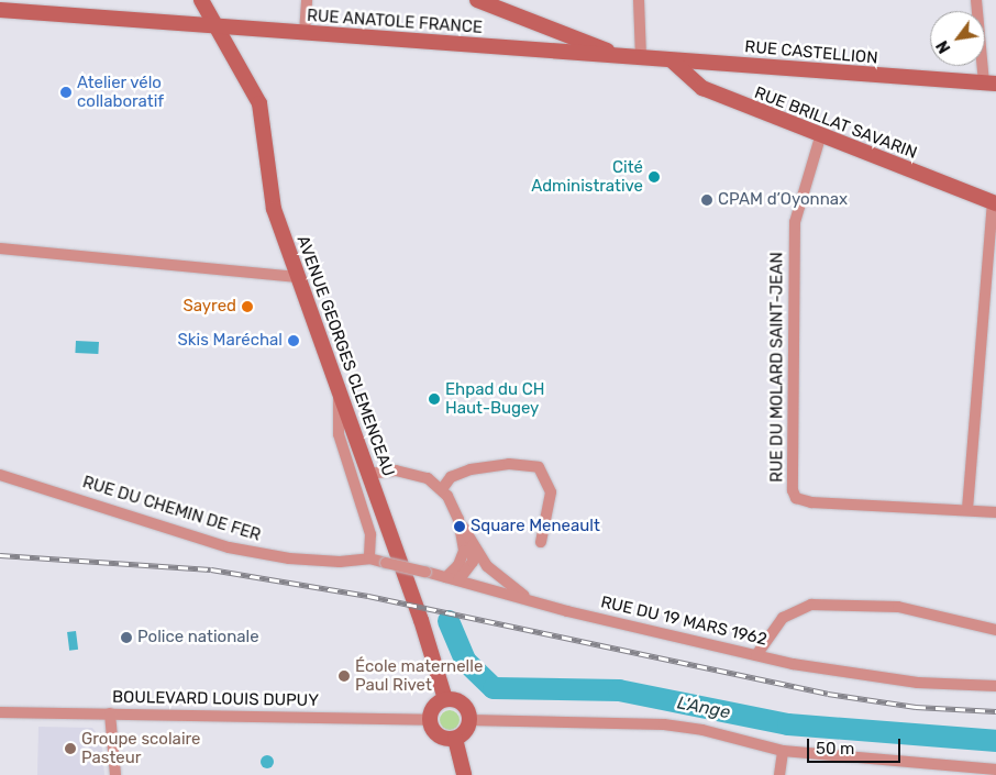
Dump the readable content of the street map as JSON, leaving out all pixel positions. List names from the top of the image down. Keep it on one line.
{"streets":{"main road":["RUE ANATOLE FRANCE","RUE CASTELLION","RUE BRILLAT SAVARIN","AVENUE GEORGES CLEMENCEAU"],"street":["RUE DU MOLARD SAINT-JEAN","RUE DU CHEMIN DE FER","RUE DU 19 MARS 1962","BOULEVARD LOUIS DUPUY"]},"crossings":[["RUE ANATOLE FRANCE","RUE CASTELLION"],["RUE ANATOLE FRANCE","AVENUE GEORGES CLEMENCEAU"],["RUE CASTELLION","RUE BRILLAT SAVARIN"],["RUE BRILLAT SAVARIN","RUE DU MOLARD SAINT-JEAN"],["AVENUE GEORGES CLEMENCEAU","BOULEVARD LOUIS DUPUY"],["RUE DU CHEMIN DE FER","RUE DU 19 MARS 1962"]],"water":["L'Ange"],"places":["Atelier vélo collaboratif","Cité Administrative","CPAM d’Oyonnax","Sayred","Skis Maréchal","Ehpad du CH Haut-Bugey","Square Meneault","Police nationale","École maternelle Paul Rivet","Groupe scolaire Pasteur"],"scale_bar":"50 m","north":"bottom left"}
